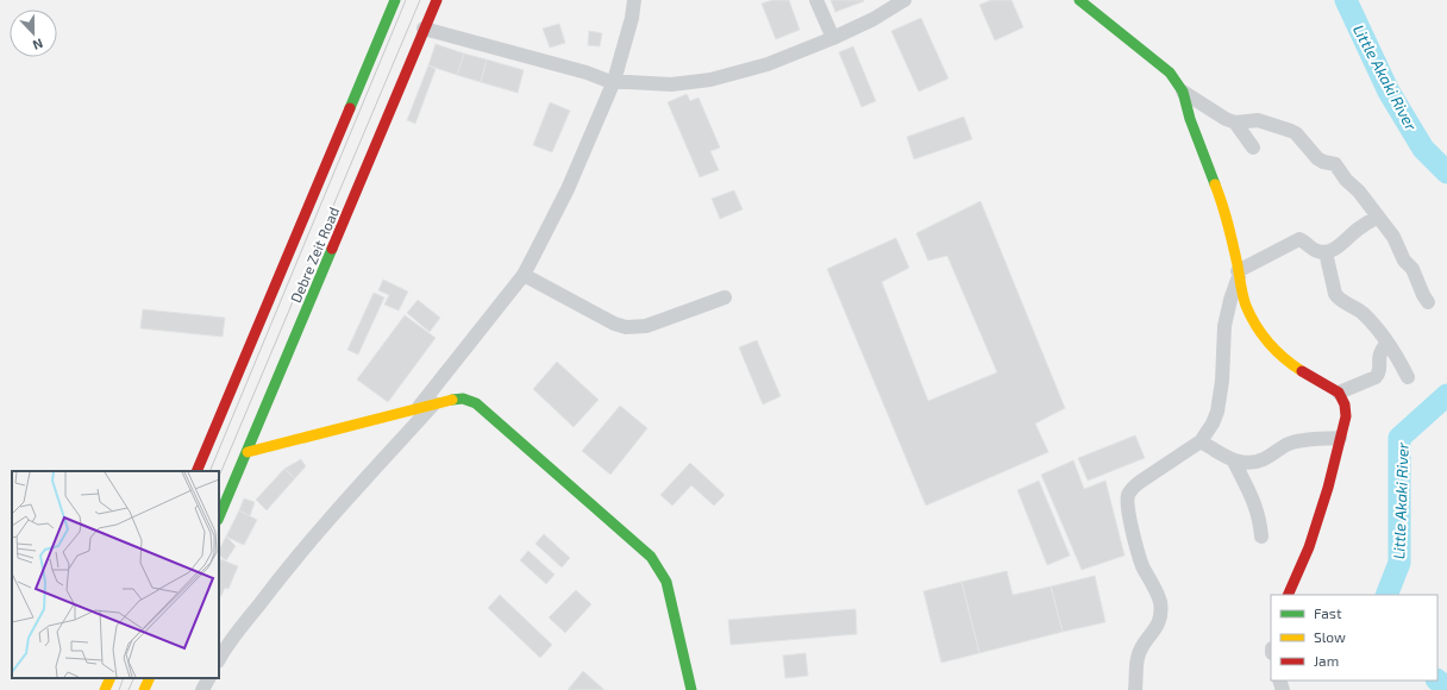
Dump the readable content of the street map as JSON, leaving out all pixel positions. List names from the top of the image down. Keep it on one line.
{"streets":{"street":["Debre Zeit Road"]},"water":["Little Akaki River"],"legend":["Fast","Slow","Jam"],"north":"bottom"}
